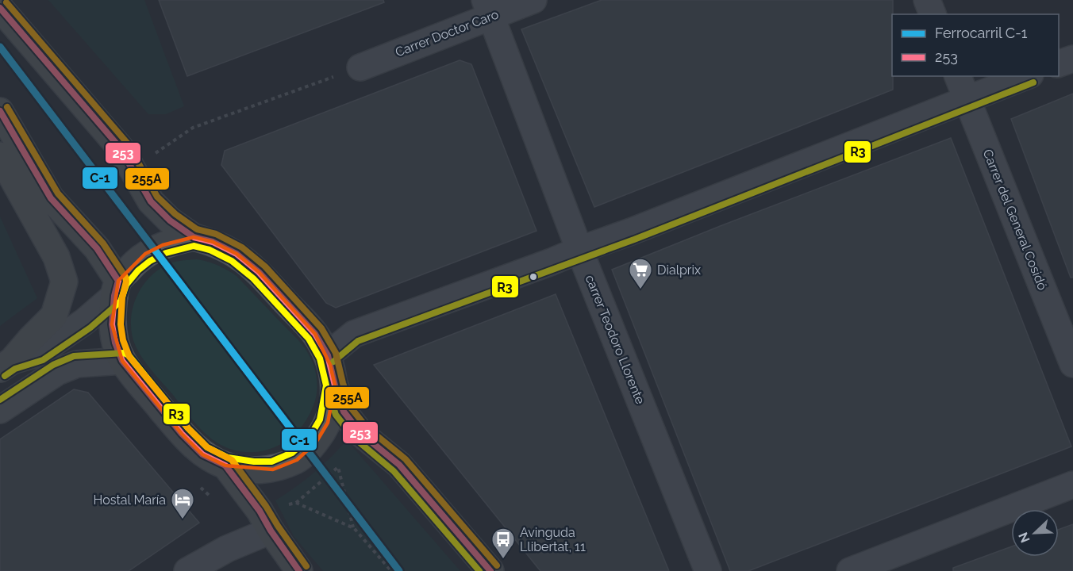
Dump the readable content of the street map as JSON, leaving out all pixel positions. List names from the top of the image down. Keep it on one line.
{"streets":{"street":["Carrer Doctor Caro","Carrer del General Cosidó","carrer Teodoro Llorente"]},"crossings":[["Carrer Doctor Caro","carrer Teodoro Llorente"]],"places":{"supermarket":["Dialprix"],"hotel":["Hostal María"],"bus stop":["Avinguda Llibertat, 11"]},"lines":["transit line 255A","transit line 253","rail line C-1","transit line R3"],"legend":["Ferrocarril C-1","253"],"north":"bottom left"}
